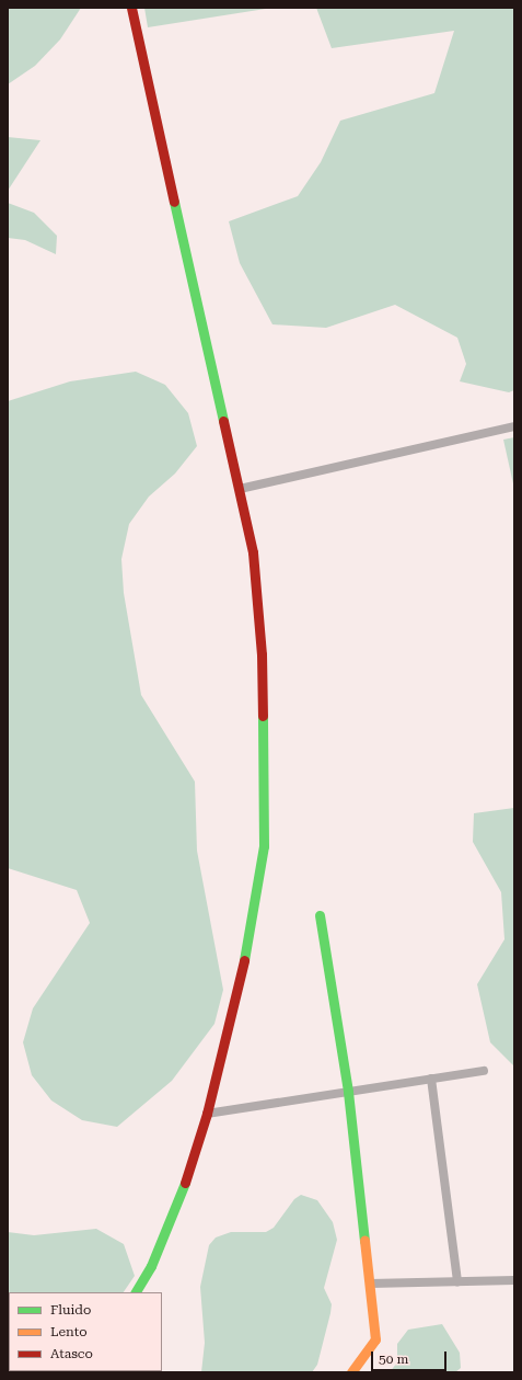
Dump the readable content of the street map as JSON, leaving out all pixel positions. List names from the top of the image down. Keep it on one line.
{"legend":["Fluido","Lento","Atasco"],"scale_bar":"50 m"}
